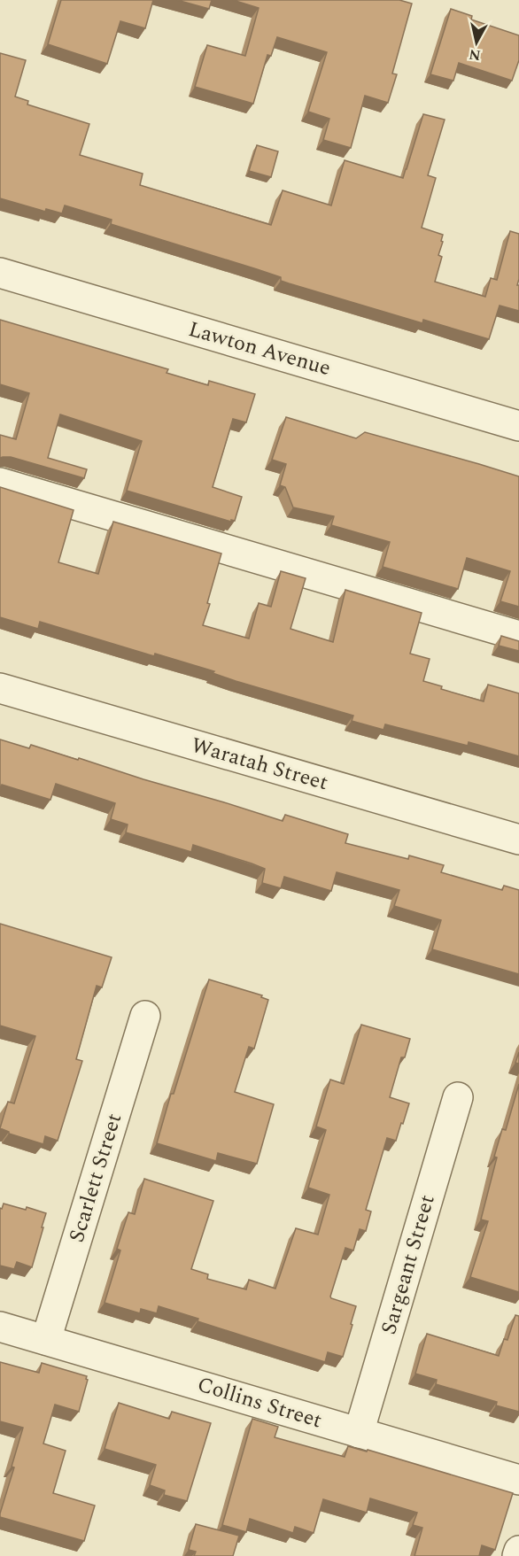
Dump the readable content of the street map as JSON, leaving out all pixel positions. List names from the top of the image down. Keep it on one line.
{"streets":{"street":["Lawton Avenue","Waratah Street","Scarlett Street","Sargeant Street","Collins Street"]},"crossings":[["Scarlett Street","Collins Street"],["Sargeant Street","Collins Street"]],"north":"bottom"}
